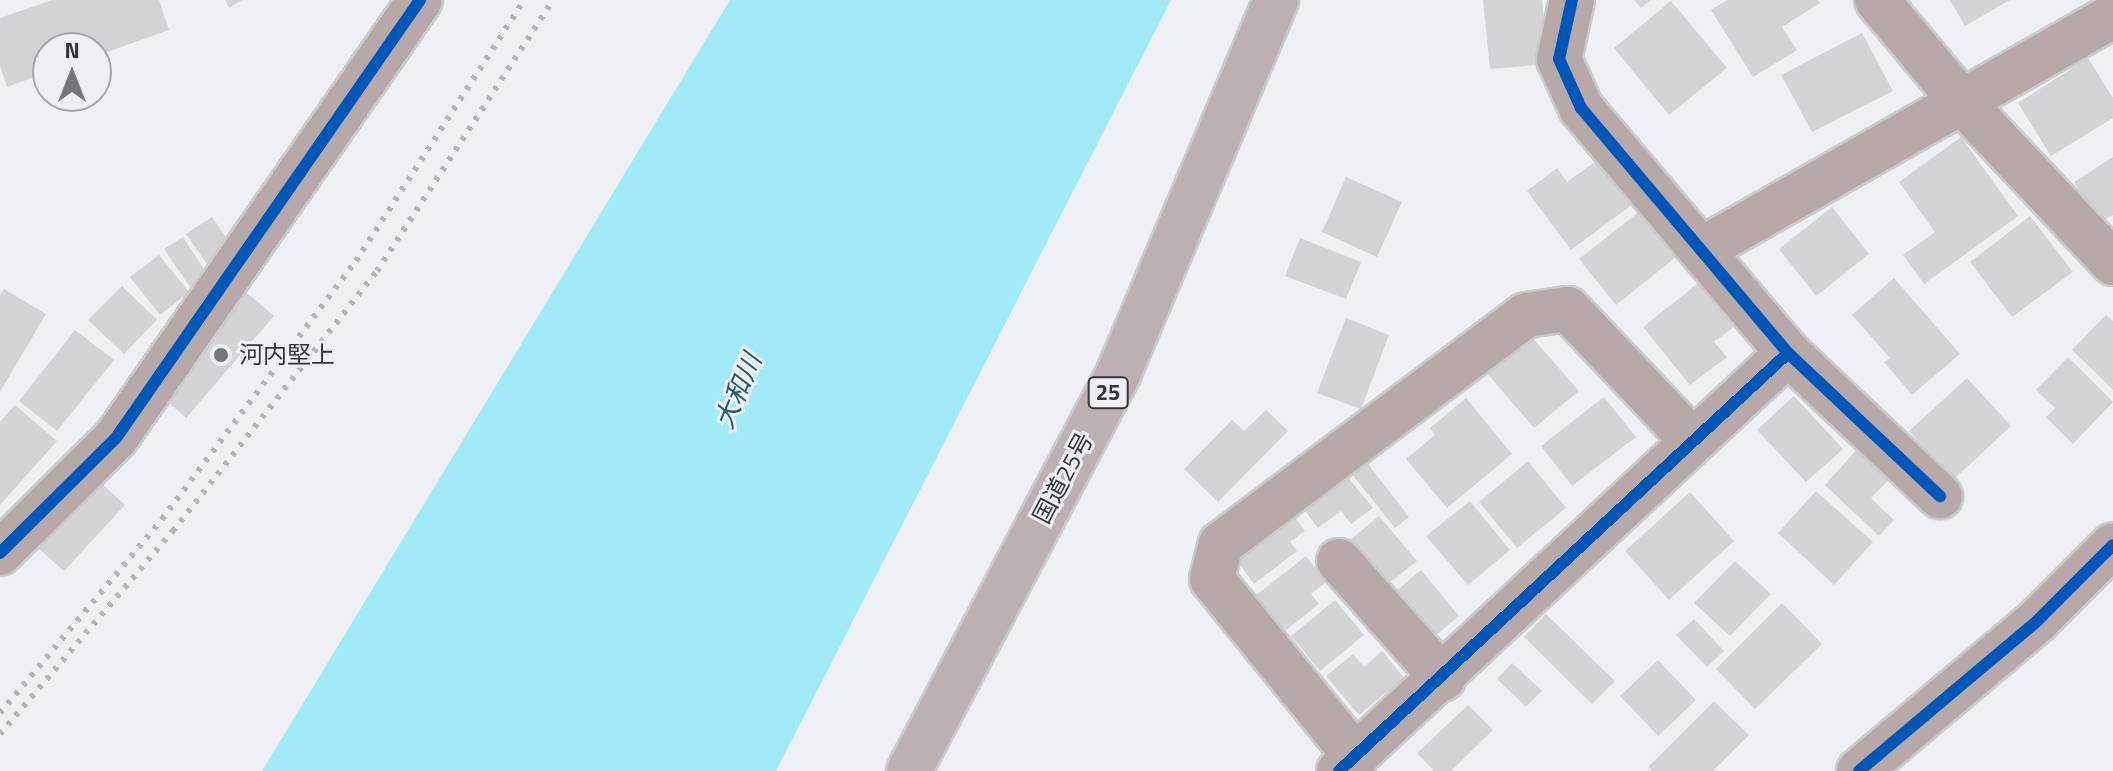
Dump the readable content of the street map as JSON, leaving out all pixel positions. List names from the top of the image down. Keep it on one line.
{"streets":{"highway":["25","国道25号"]},"water":["大和川"],"places":["河内堅上"],"north":"top"}
